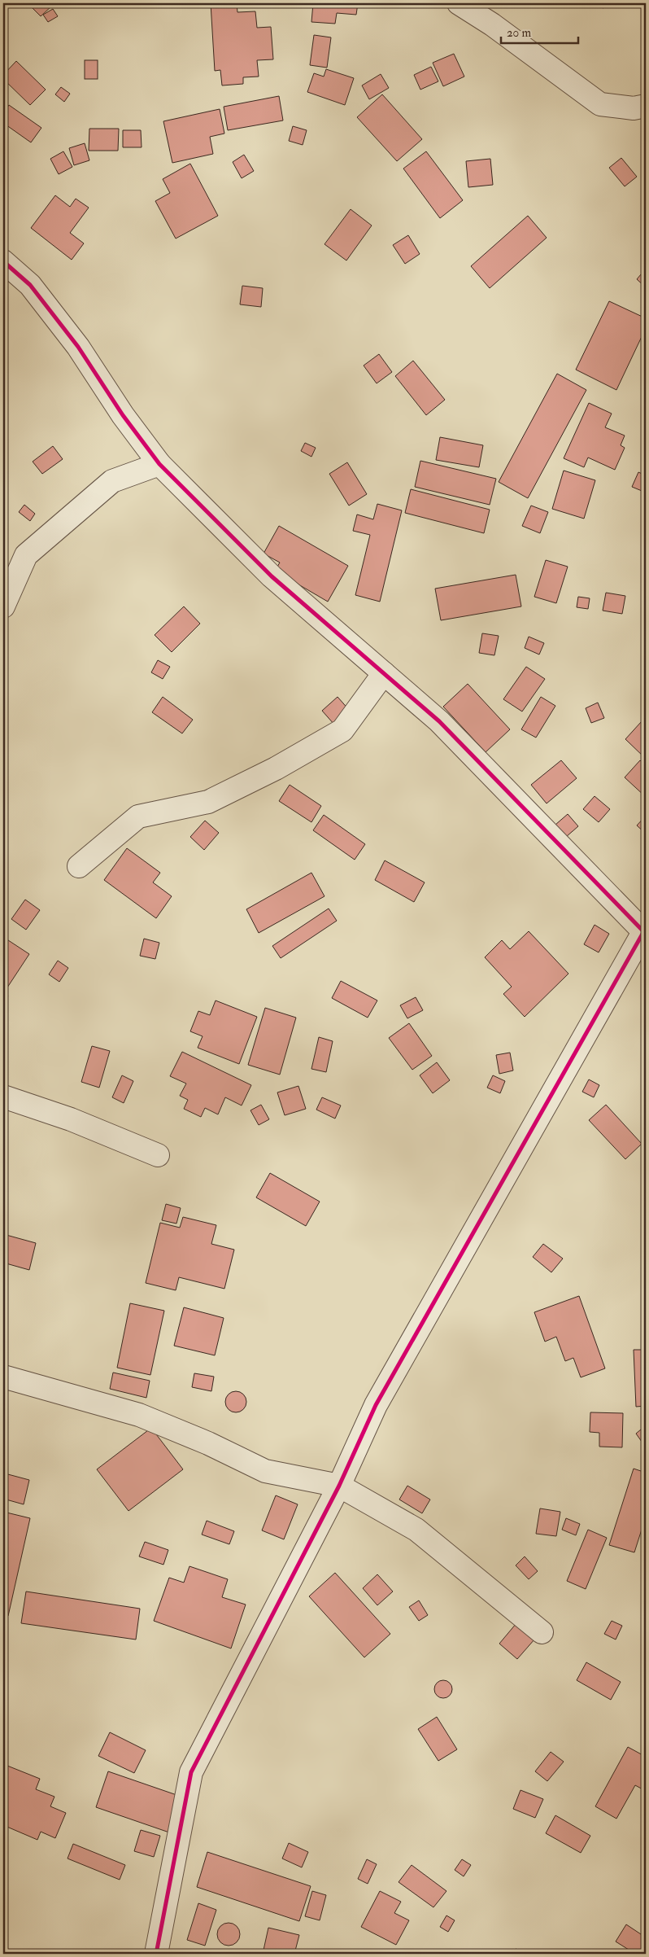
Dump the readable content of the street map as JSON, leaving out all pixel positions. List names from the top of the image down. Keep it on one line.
{"scale_bar":"20 m"}
